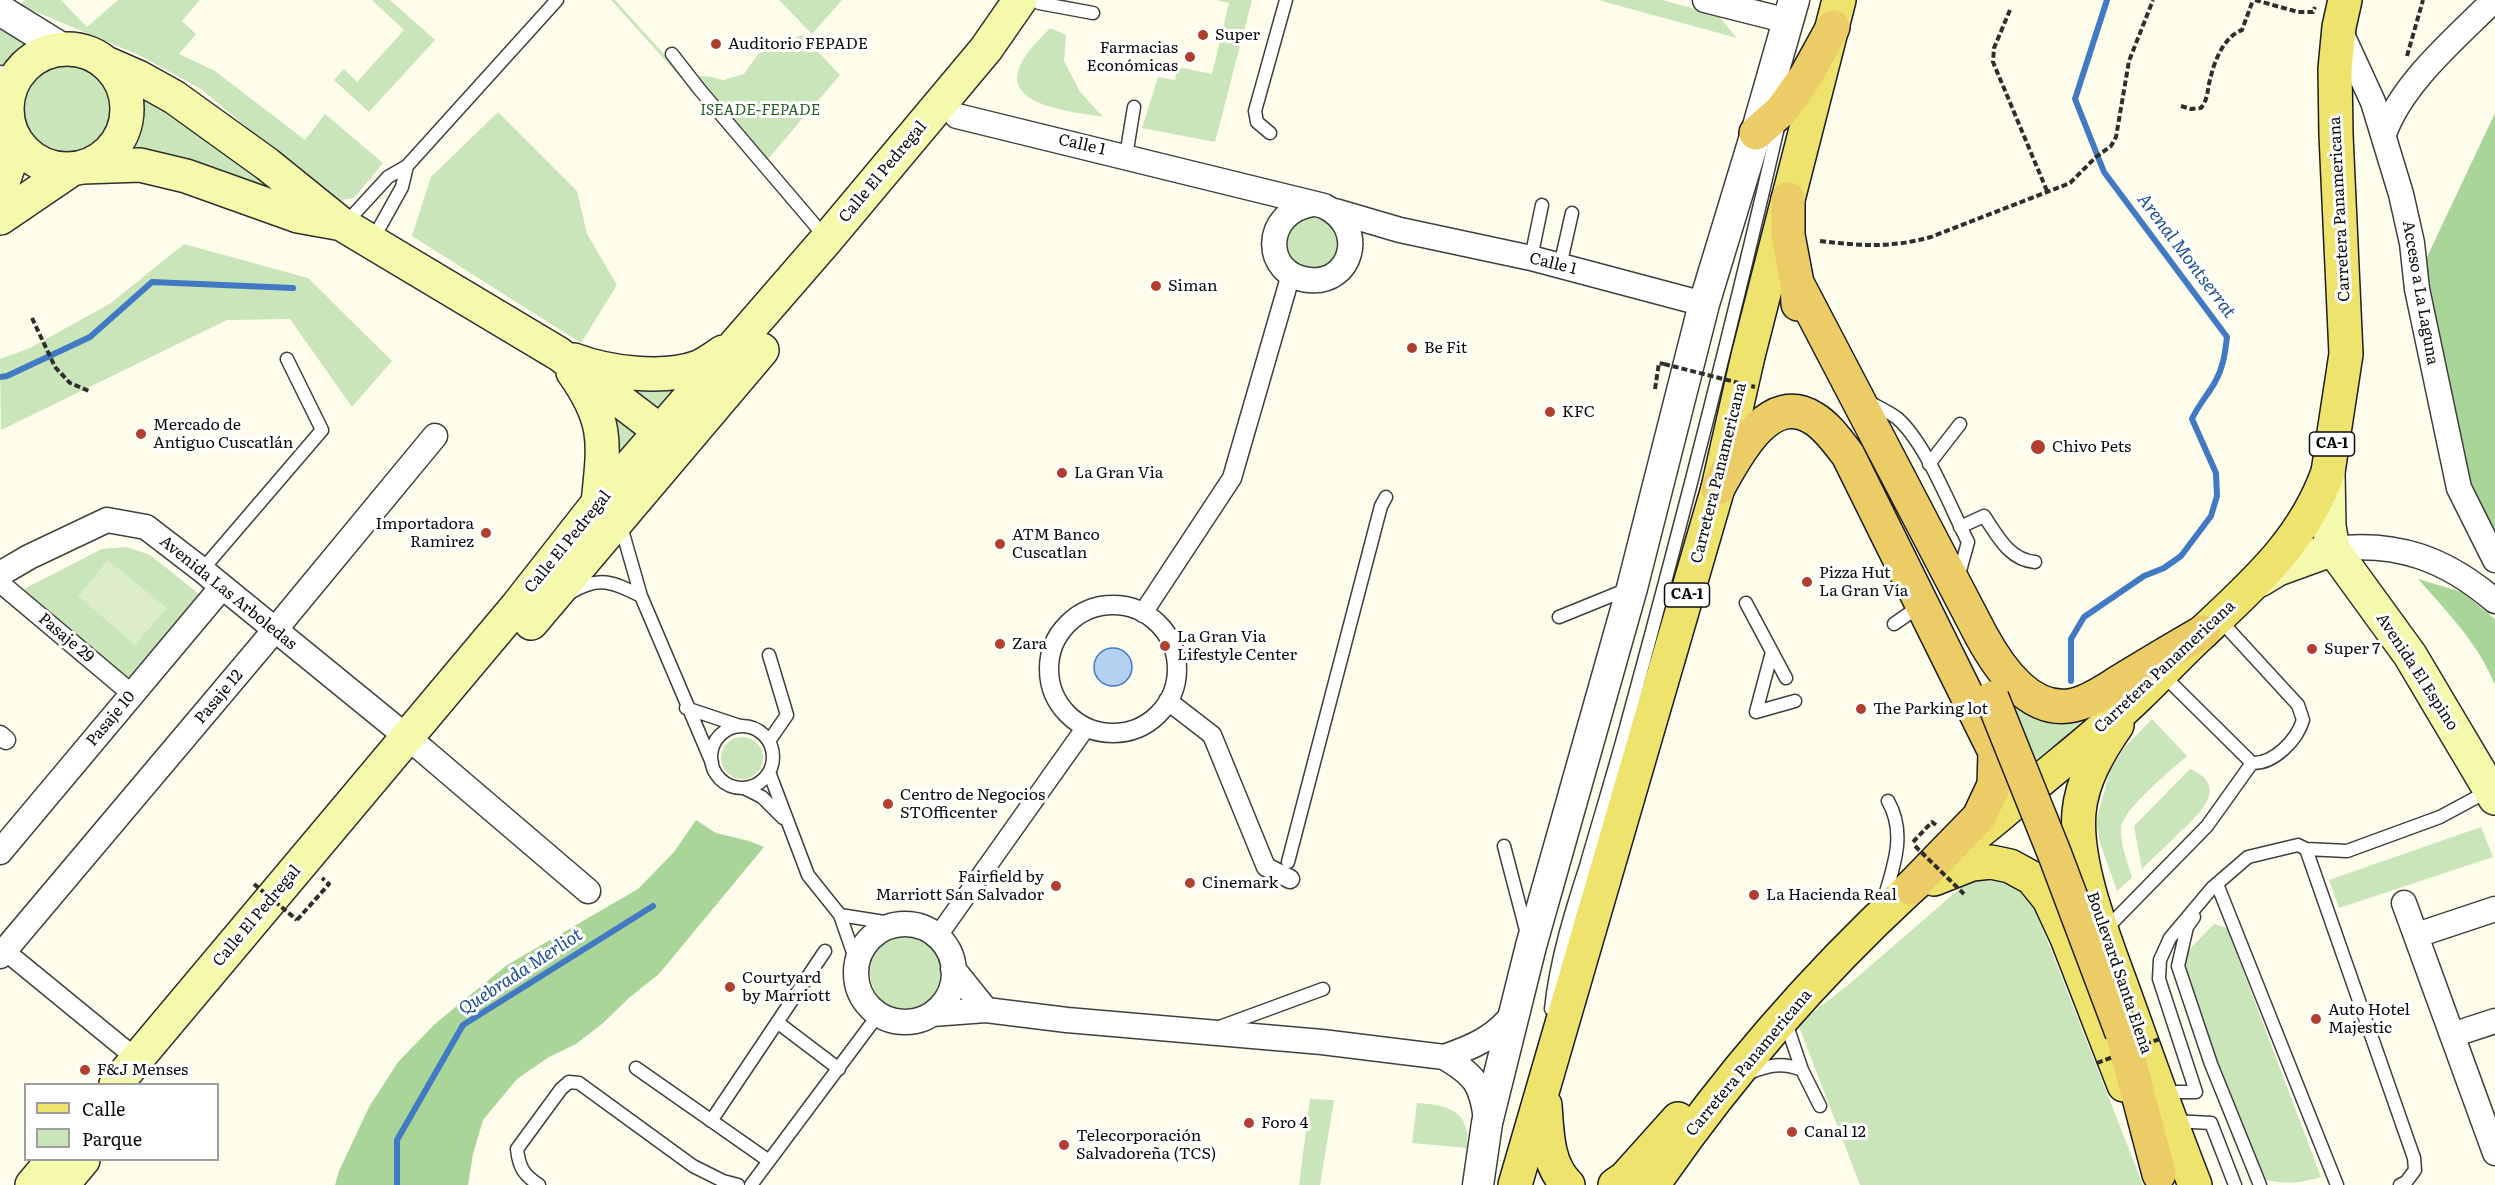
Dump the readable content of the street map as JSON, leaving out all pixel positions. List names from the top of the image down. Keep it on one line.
{"streets":{"main road":["Calle El Pedregal","Carretera Panamericana","CA-1","Avenida El Espino","Boulevard Santa Elena"],"street":["Calle 1","Acceso a La Laguna","Avenida Las Arboledas","Pasaje 29","Pasaje 12","Pasaje 10"]},"crossings":[["Calle 1","Calle El Pedregal"],["Calle El Pedregal","Avenida Las Arboledas"],["Carretera Panamericana","Acceso a La Laguna"],["Carretera Panamericana","Avenida El Espino"],["Carretera Panamericana","Boulevard Santa Elena"],["Avenida Las Arboledas","Pasaje 12"],["Avenida Las Arboledas","Pasaje 10"],["Pasaje 29","Pasaje 10"]],"water":["Arenal Montserrat","Quebrada Merliot"],"parks":["ISEADE-FEPADE"],"places":["Super","Auditorio FEPADE","Farmacias Económicas","Siman","Be Fit","KFC","Mercado de Antiguo Cuscatlán","Chivo Pets","La Gran Via","Importadora Ramirez","ATM Banco Cuscatlan","Pizza Hut La Gran Vía","Zara","La Gran Via Lifestyle Center","Super 7","The Parking lot","Centro de Negocios STOfficenter","Cinemark","Fairfield by Marriott San Salvador","La Hacienda Real","Courtyard by Marriott","Auto Hotel Majestic","F&J Menses","Foro 4","Canal 12","Telecorporación Salvadoreña (TCS)"],"legend":["Calle","Parque"]}
